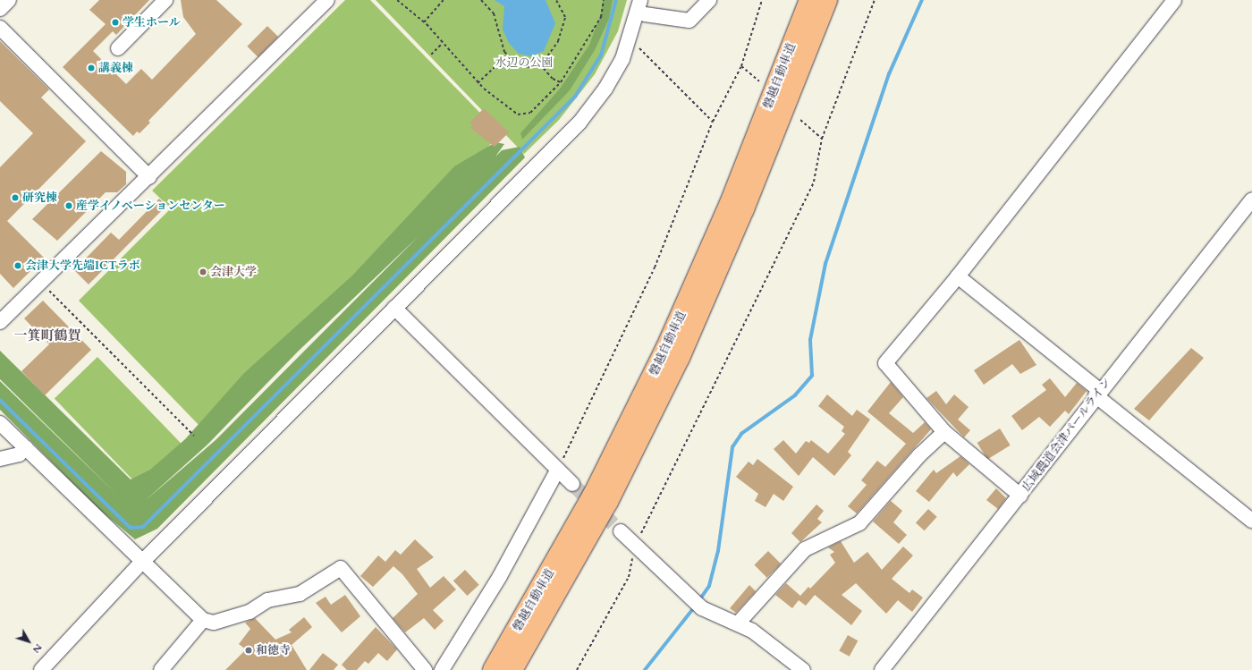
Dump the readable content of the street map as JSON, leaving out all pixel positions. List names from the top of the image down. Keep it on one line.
{"streets":{"highway":["磐越自動車道"],"street":["広域農道会津パールライン"]},"districts":["一箕町鶴賀"],"parks":["水辺の公園"],"places":["学生ホール","講義棟","研究棟","産学イノベーションセンター","会津大学先端ICTラボ","会津大学","和徳寺"],"north":"bottom right"}
